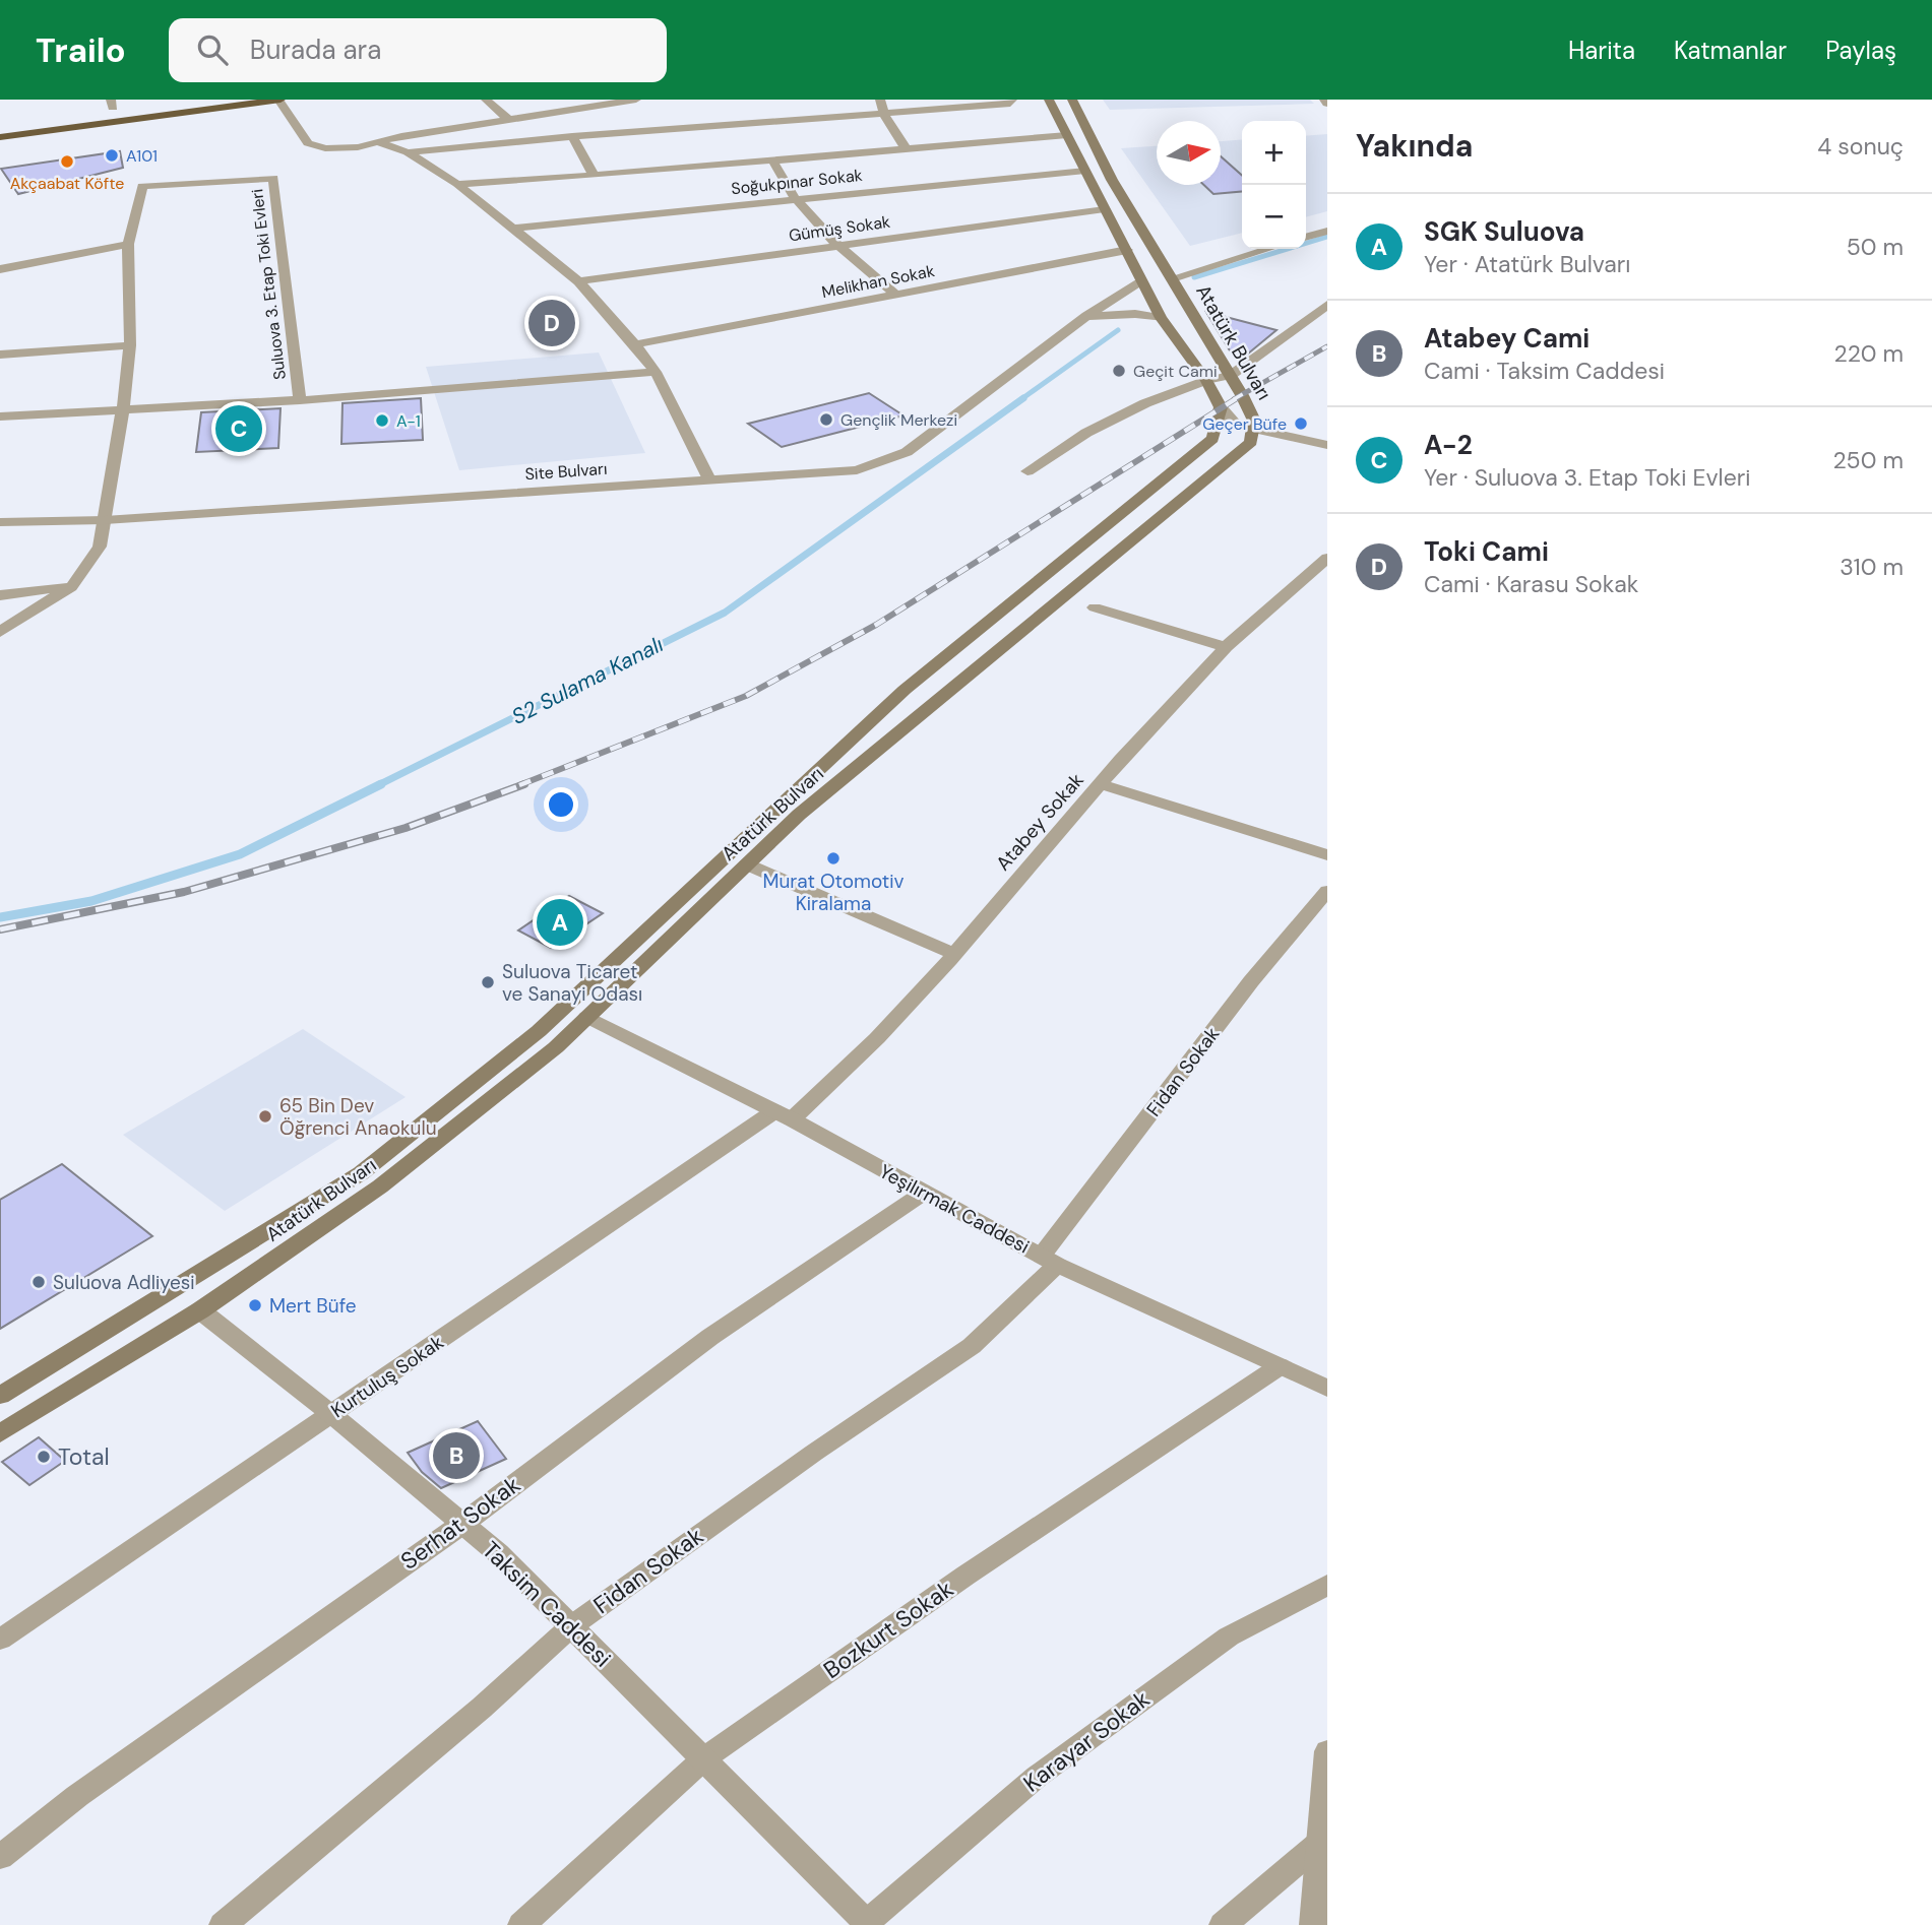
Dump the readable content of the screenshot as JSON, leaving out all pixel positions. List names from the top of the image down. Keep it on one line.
{"streets":{"main road":["Atatürk Bulvarı"],"street":["Soğukpınar Sokak","Gümüş Sokak","Melikhan Sokak","Suluova 3. Etap Toki Evleri","Site Bulvarı","Atabey Sokak","Fidan Sokak","Yeşilırmak Caddesi","Kurtuluş Sokak","Serhat Sokak","Taksim Caddesi","Bozkurt Sokak","Karayar Sokak"]},"crossings":[["Suluova 3. Etap Toki Evleri","Site Bulvarı"],["Atatürk Bulvarı","Yeşilırmak Caddesi"],["Atatürk Bulvarı","Taksim Caddesi"],["Atabey Sokak","Yeşilırmak Caddesi"],["Atabey Sokak","Kurtuluş Sokak"],["Fidan Sokak","Yeşilırmak Caddesi"],["Fidan Sokak","Taksim Caddesi"],["Yeşilırmak Caddesi","Kurtuluş Sokak"],["Yeşilırmak Caddesi","Serhat Sokak"],["Yeşilırmak Caddesi","Bozkurt Sokak"],["Kurtuluş Sokak","Taksim Caddesi"],["Serhat Sokak","Taksim Caddesi"],["Taksim Caddesi","Bozkurt Sokak"],["Taksim Caddesi","Karayar Sokak"]],"water":["S2 Sulama Kanalı"],"places":["A101","Akçaabat Köfte","Geçit Cami","Gençlik Merkezi","A-1","Geçer Büfe","Murat Otomotiv Kiralama","Suluova Ticaret ve Sanayi Odası","65 Bin Dev Öğrenci Anaokulu","Suluova Adliyesi","Mert Büfe","Total"],"north":"right","page":{"header":"Trailo","search":"Burada ara","nav":["Harita","Katmanlar","Paylaş"],"heading":["Yakında","4 sonuç"],"map_buttons":["+","−"],"list":[{"mark":"A","name":"SGK Suluova","note":"Yer · Atatürk Bulvarı","value":"50 m"},{"mark":"B","name":"Atabey Cami","note":"Cami · Taksim Caddesi","value":"220 m"},{"mark":"C","name":"A-2","note":"Yer · Suluova 3. Etap Toki Evleri","value":"250 m"},{"mark":"D","name":"Toki Cami","note":"Cami · Karasu Sokak","value":"310 m"}],"pins":["D","C","A","B"]}}
